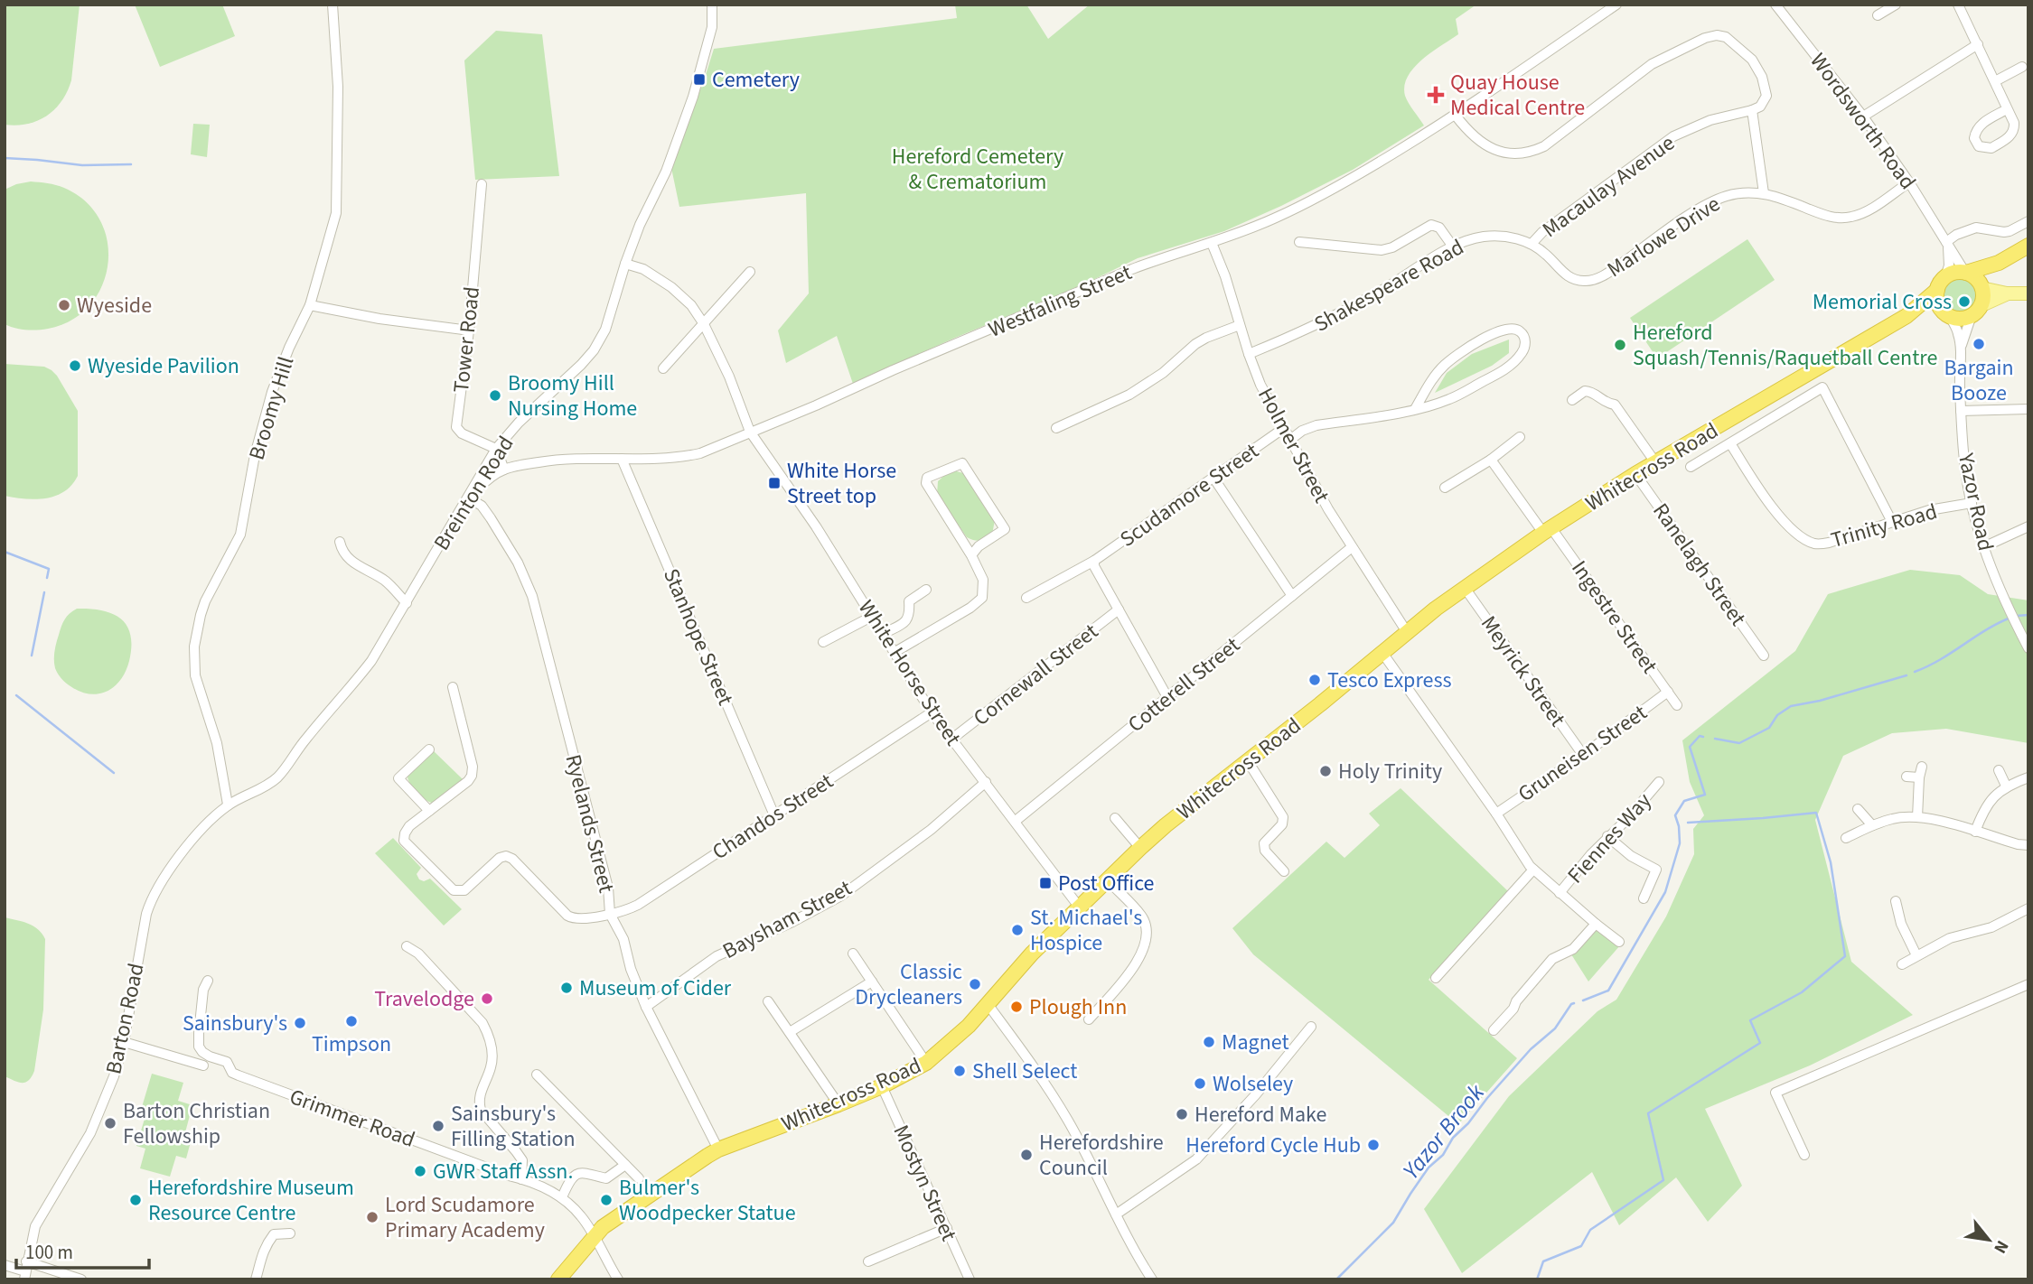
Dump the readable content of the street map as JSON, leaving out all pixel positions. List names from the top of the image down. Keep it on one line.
{"streets":{"highway":["Whitecross Road"],"street":["Wordsworth Road","Macaulay Avenue","Marlowe Drive","Shakespeare Road","Westfaling Street","Tower Road","Broomy Hill","Holmer Street","Breinton Road","Scudamore Street","Yazor Road","Trinity Road","Ranelagh Street","Ingestre Street","Stanhope Street","Meyrick Street","White Horse Street","Cornewall Street","Cotterell Street","Gruneisen Street","Chandos Street","Ryelands Street","Fiennes Way","Baysham Street","Barton Road","Grimmer Road","Mostyn Street"]},"crossings":[["Wordsworth Road","Marlowe Drive"],["Wordsworth Road","Whitecross Road"],["Wordsworth Road","Yazor Road"],["Macaulay Avenue","Marlowe Drive"],["Macaulay Avenue","Shakespeare Road"],["Marlowe Drive","Shakespeare Road"],["Shakespeare Road","Holmer Street"],["Westfaling Street","Holmer Street"],["Westfaling Street","Breinton Road"],["Westfaling Street","Stanhope Street"],["Westfaling Street","White Horse Street"],["Westfaling Street","Ryelands Street"],["Tower Road","Breinton Road"],["Broomy Hill","Breinton Road"],["Broomy Hill","Barton Road"],["Holmer Street","Whitecross Road"],["Holmer Street","Scudamore Street"],["Holmer Street","Cotterell Street"],["Whitecross Road","Yazor Road"],["Whitecross Road","Ranelagh Street"],["Whitecross Road","Ingestre Street"],["Whitecross Road","Meyrick Street"],["Whitecross Road","White Horse Street"],["Whitecross Road","Ryelands Street"],["Whitecross Road","Grimmer Road"],["Whitecross Road","Mostyn Street"],["Breinton Road","White Horse Street"],["Breinton Road","Ryelands Street"],["Breinton Road","Barton Road"],["Yazor Road","Trinity Road"],["Ingestre Street","Gruneisen Street"],["Stanhope Street","Chandos Street"],["Meyrick Street","Gruneisen Street"],["White Horse Street","Cornewall Street"],["White Horse Street","Cotterell Street"],["White Horse Street","Chandos Street"],["White Horse Street","Baysham Street"],["Chandos Street","Ryelands Street"],["Ryelands Street","Baysham Street"]],"water":["Yazor Brook"],"parks":["Hereford Cemetery & Crematorium"],"places":{"transit":["Cemetery","White Horse Street top","Post Office"],"health":["Quay House Medical Centre"],"other":["Memorial Cross","Wyeside","Bargain Booze","Hereford Squash/Tennis/Raquetball Centre","Wyeside Pavilion","Broomy Hill Nursing Home","Tesco Express","Holy Trinity","St. Michael's Hospice","Classic Drycleaners","Museum of Cider","Travelodge","Plough Inn","Timpson","Sainsbury's","Magnet","Shell Select","Wolseley","Hereford Make","Barton Christian Fellowship","Sainsbury's Filling Station","Hereford Cycle Hub","Herefordshire Council","GWR Staff Assn.","Herefordshire Museum Resource Centre","Bulmer's Woodpecker Statue","Lord Scudamore Primary Academy"]},"scale_bar":"100 m","north":"bottom right"}
